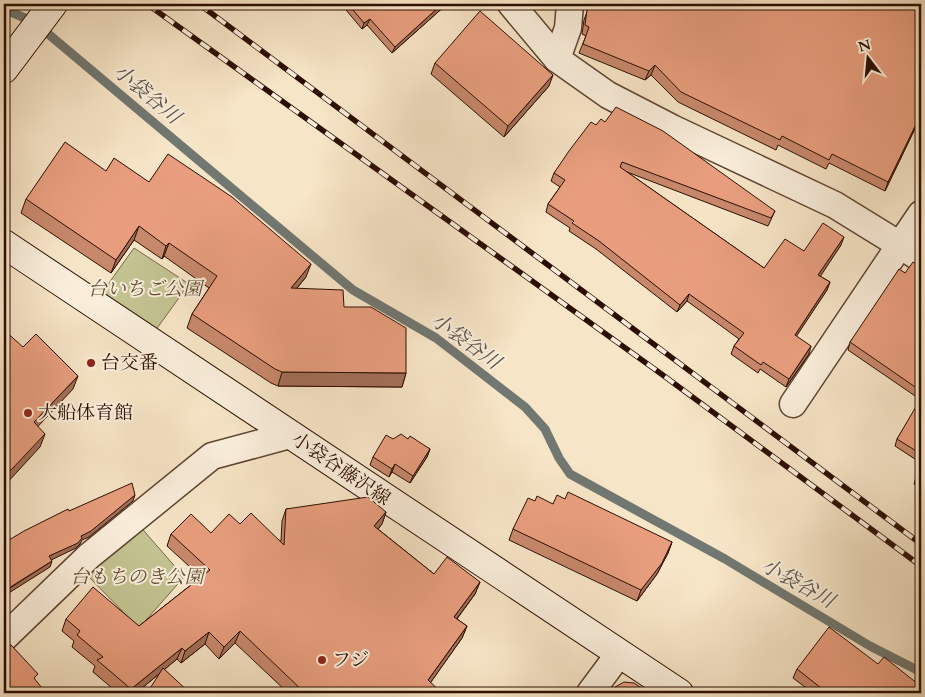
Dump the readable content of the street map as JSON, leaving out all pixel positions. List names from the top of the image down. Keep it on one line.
{"streets":{"main road":["小袋谷藤沢線"]},"water":["小袋谷川"],"parks":["台いちご公園","台もちのき公園"],"places":["台交番","大船体育館","フジ"],"north":"top"}
